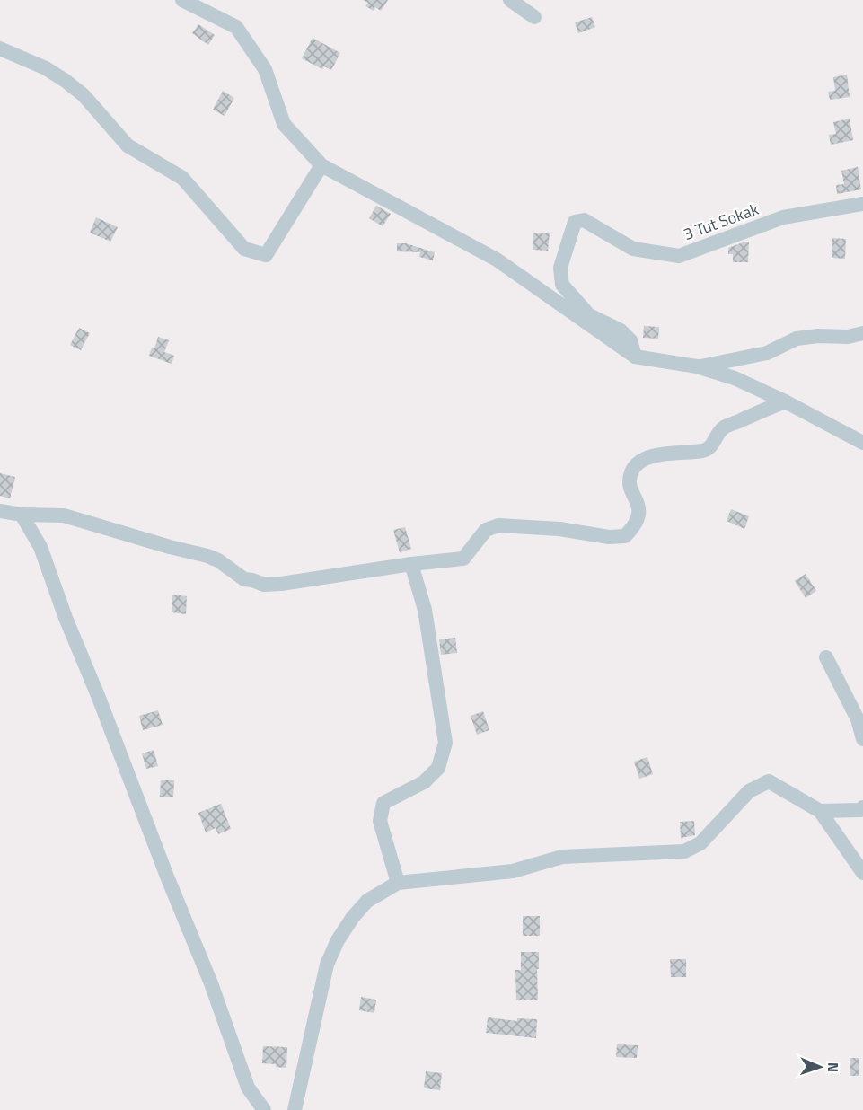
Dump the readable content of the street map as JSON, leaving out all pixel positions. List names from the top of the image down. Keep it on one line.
{"streets":{"street":["3 Tut Sokak"]},"north":"right"}
